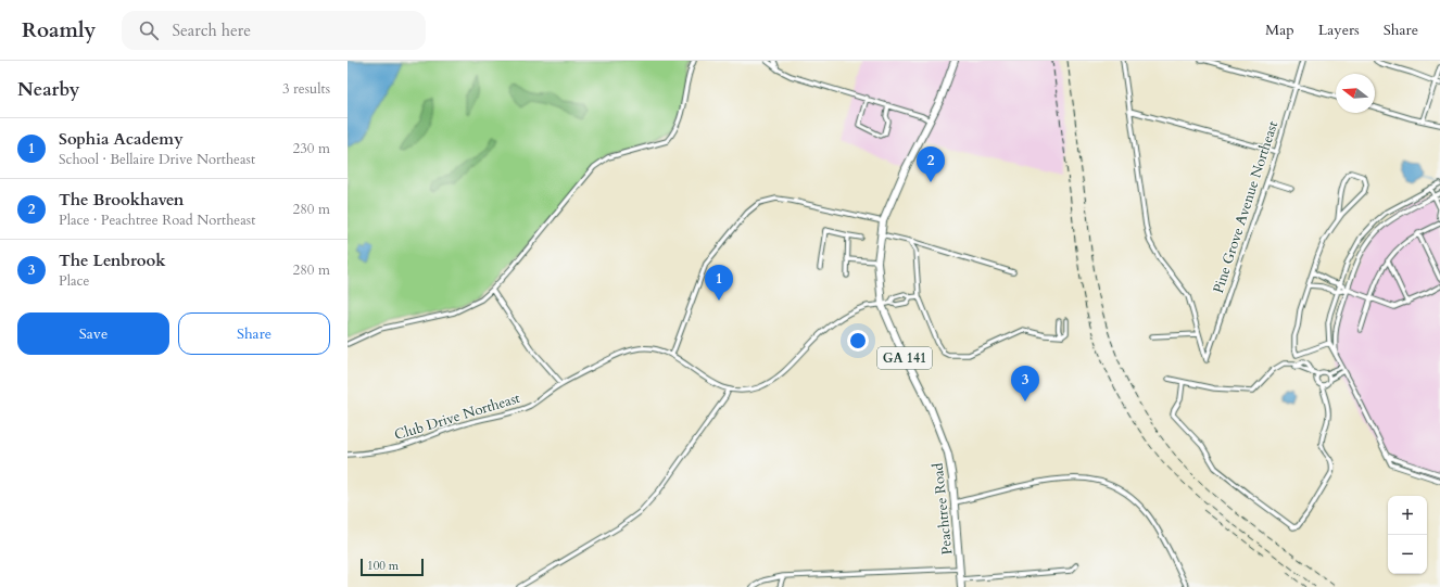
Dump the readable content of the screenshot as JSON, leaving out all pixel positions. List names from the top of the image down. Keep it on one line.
{"streets":{"highway":["GA 141","Peachtree Road"],"street":["Pine Grove Avenue Northeast","Club Drive Northeast"]},"crossings":[["GA 141","Peachtree Road"],["Club Drive Northeast","Peachtree Road"]],"scale_bar":"100 m","north":"left","page":{"header":"Roamly","search":"Search here","nav":["Map","Layers","Share"],"heading":["Nearby","3 results"],"list":[{"mark":"1","name":"Sophia Academy","note":"School · Bellaire Drive Northeast","value":"230 m"},{"mark":"2","name":"The Brookhaven","note":"Place · Peachtree Road Northeast","value":"280 m"},{"mark":"3","name":"The Lenbrook","note":"Place","value":"280 m"}],"pins":["2","1","3"],"buttons":["Save","Share"],"map_buttons":["+","−"],"scale":"100 m"}}
